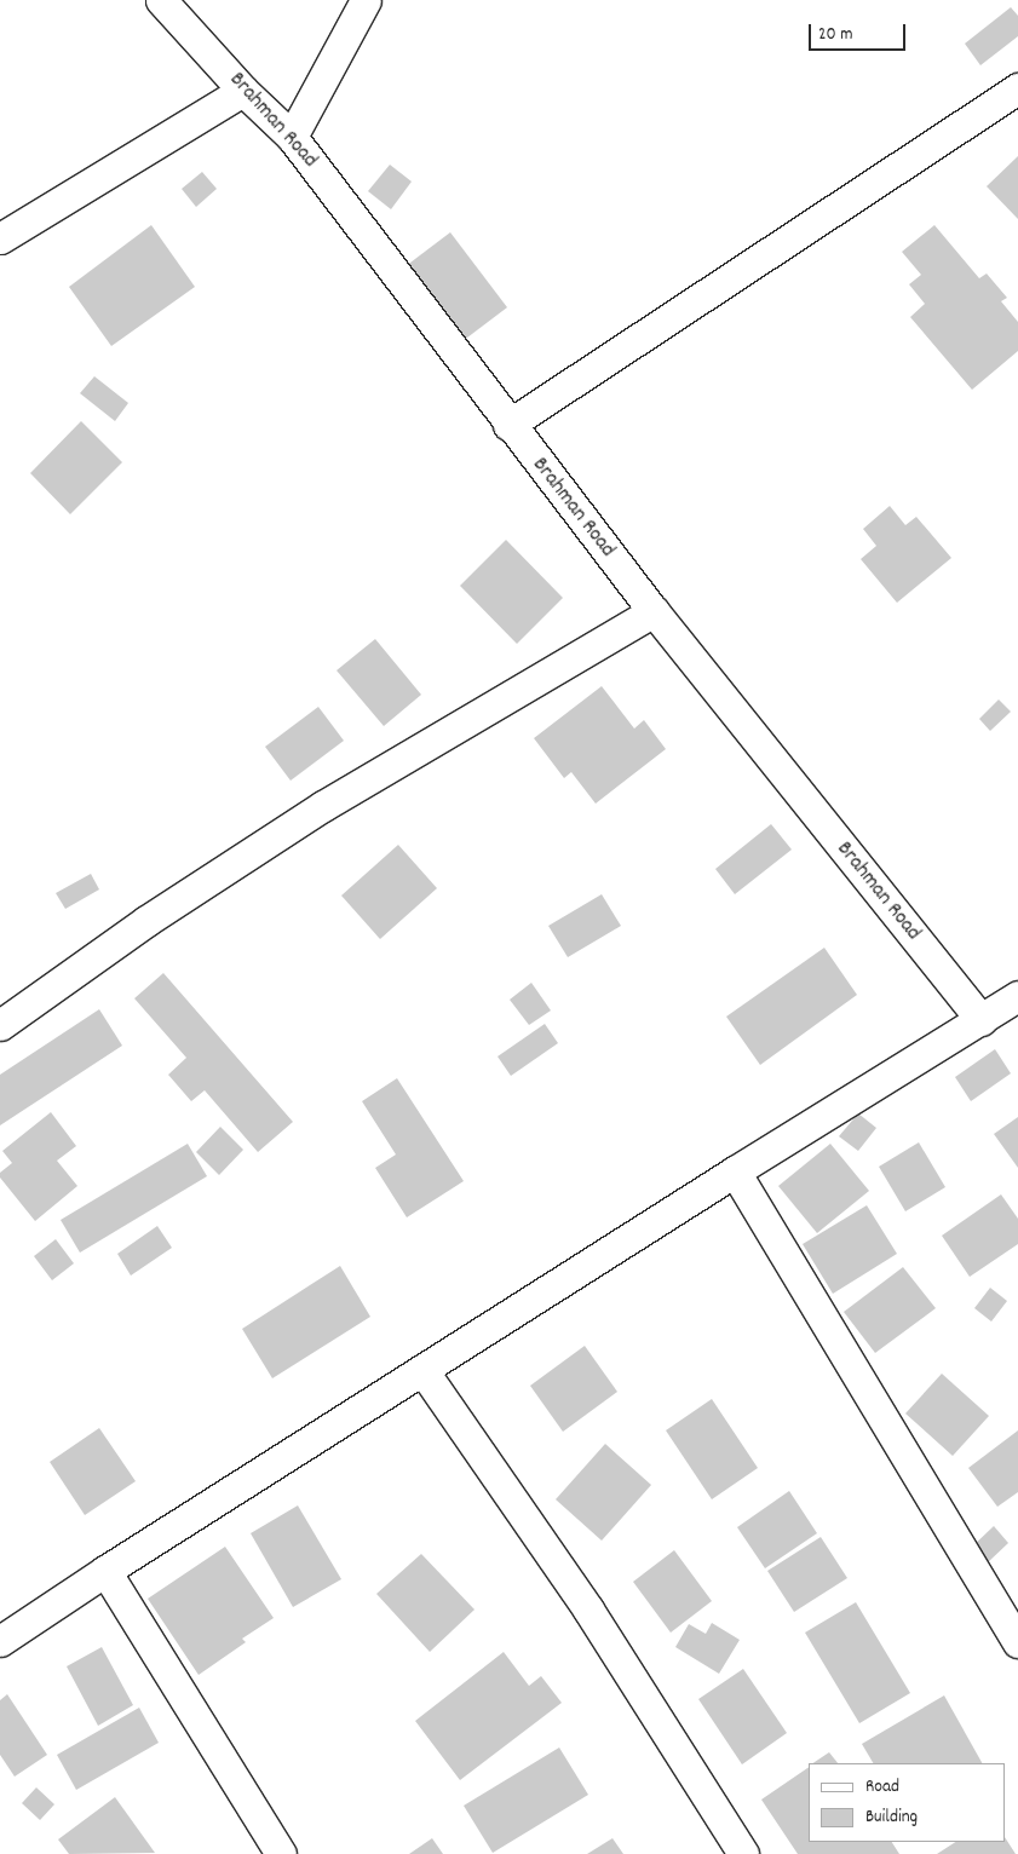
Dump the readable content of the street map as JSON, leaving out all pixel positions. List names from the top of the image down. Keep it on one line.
{"streets":{"street":["Brahman Road"]},"legend":["Road","Building"],"scale_bar":"20 m"}
